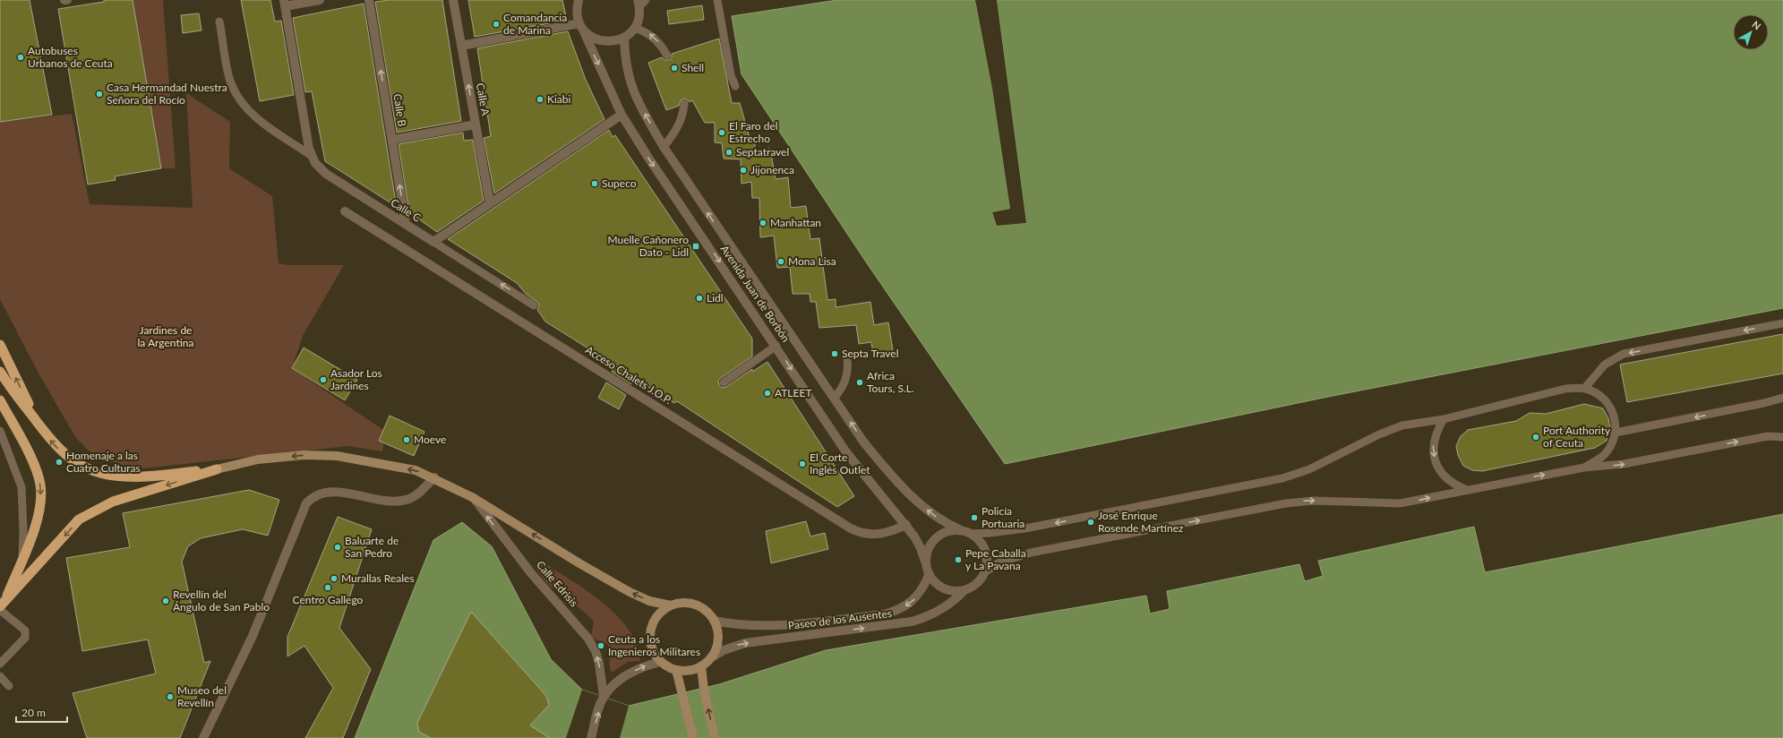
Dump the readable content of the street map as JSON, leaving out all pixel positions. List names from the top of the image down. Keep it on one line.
{"streets":{"street":["Calle A","Calle B","Calle C","Avenida Juan de Borbón","Acceso Chalets J.O.P.","Calle Edrisis","Paseo de los Ausentes"]},"crossings":[["Calle B","Calle C"],["Avenida Juan de Borbón","Acceso Chalets J.O.P."],["Avenida Juan de Borbón","Paseo de los Ausentes"]],"one_way":["Calle A","Calle B","Calle Edrisis"],"parks":["Jardines de la Argentina"],"places":{"other":["Comandancia de Marina","Autobuses Urbanos de Ceuta","Shell","Casa Hermandad Nuestra Señora del Rocío","Kiabi","El Faro del Estrecho","Septatravel","Jijonenca","Supeco","Manhattan","Mona Lisa","Lidl","Septa Travel","Asador Los Jardines","Africa Tours, S.L.","ATLEET","Port Authority of Ceuta","Moeve","Homenaje a las Cuatro Culturas","El Corte Inglés Outlet","Policía Portuaria","José Enrique Rosende Martínez","Baluarte de San Pedro","Pepe Caballa y La Pavana","Murallas Reales","Centro Gallego","Revellín del Ángulo de San Pablo","Ceuta a los Ingenieros Militares","Museo del Revellín"],"transit":["Muelle Cañonero Dato - Lidl"]},"scale_bar":"20 m","north":"top right"}
